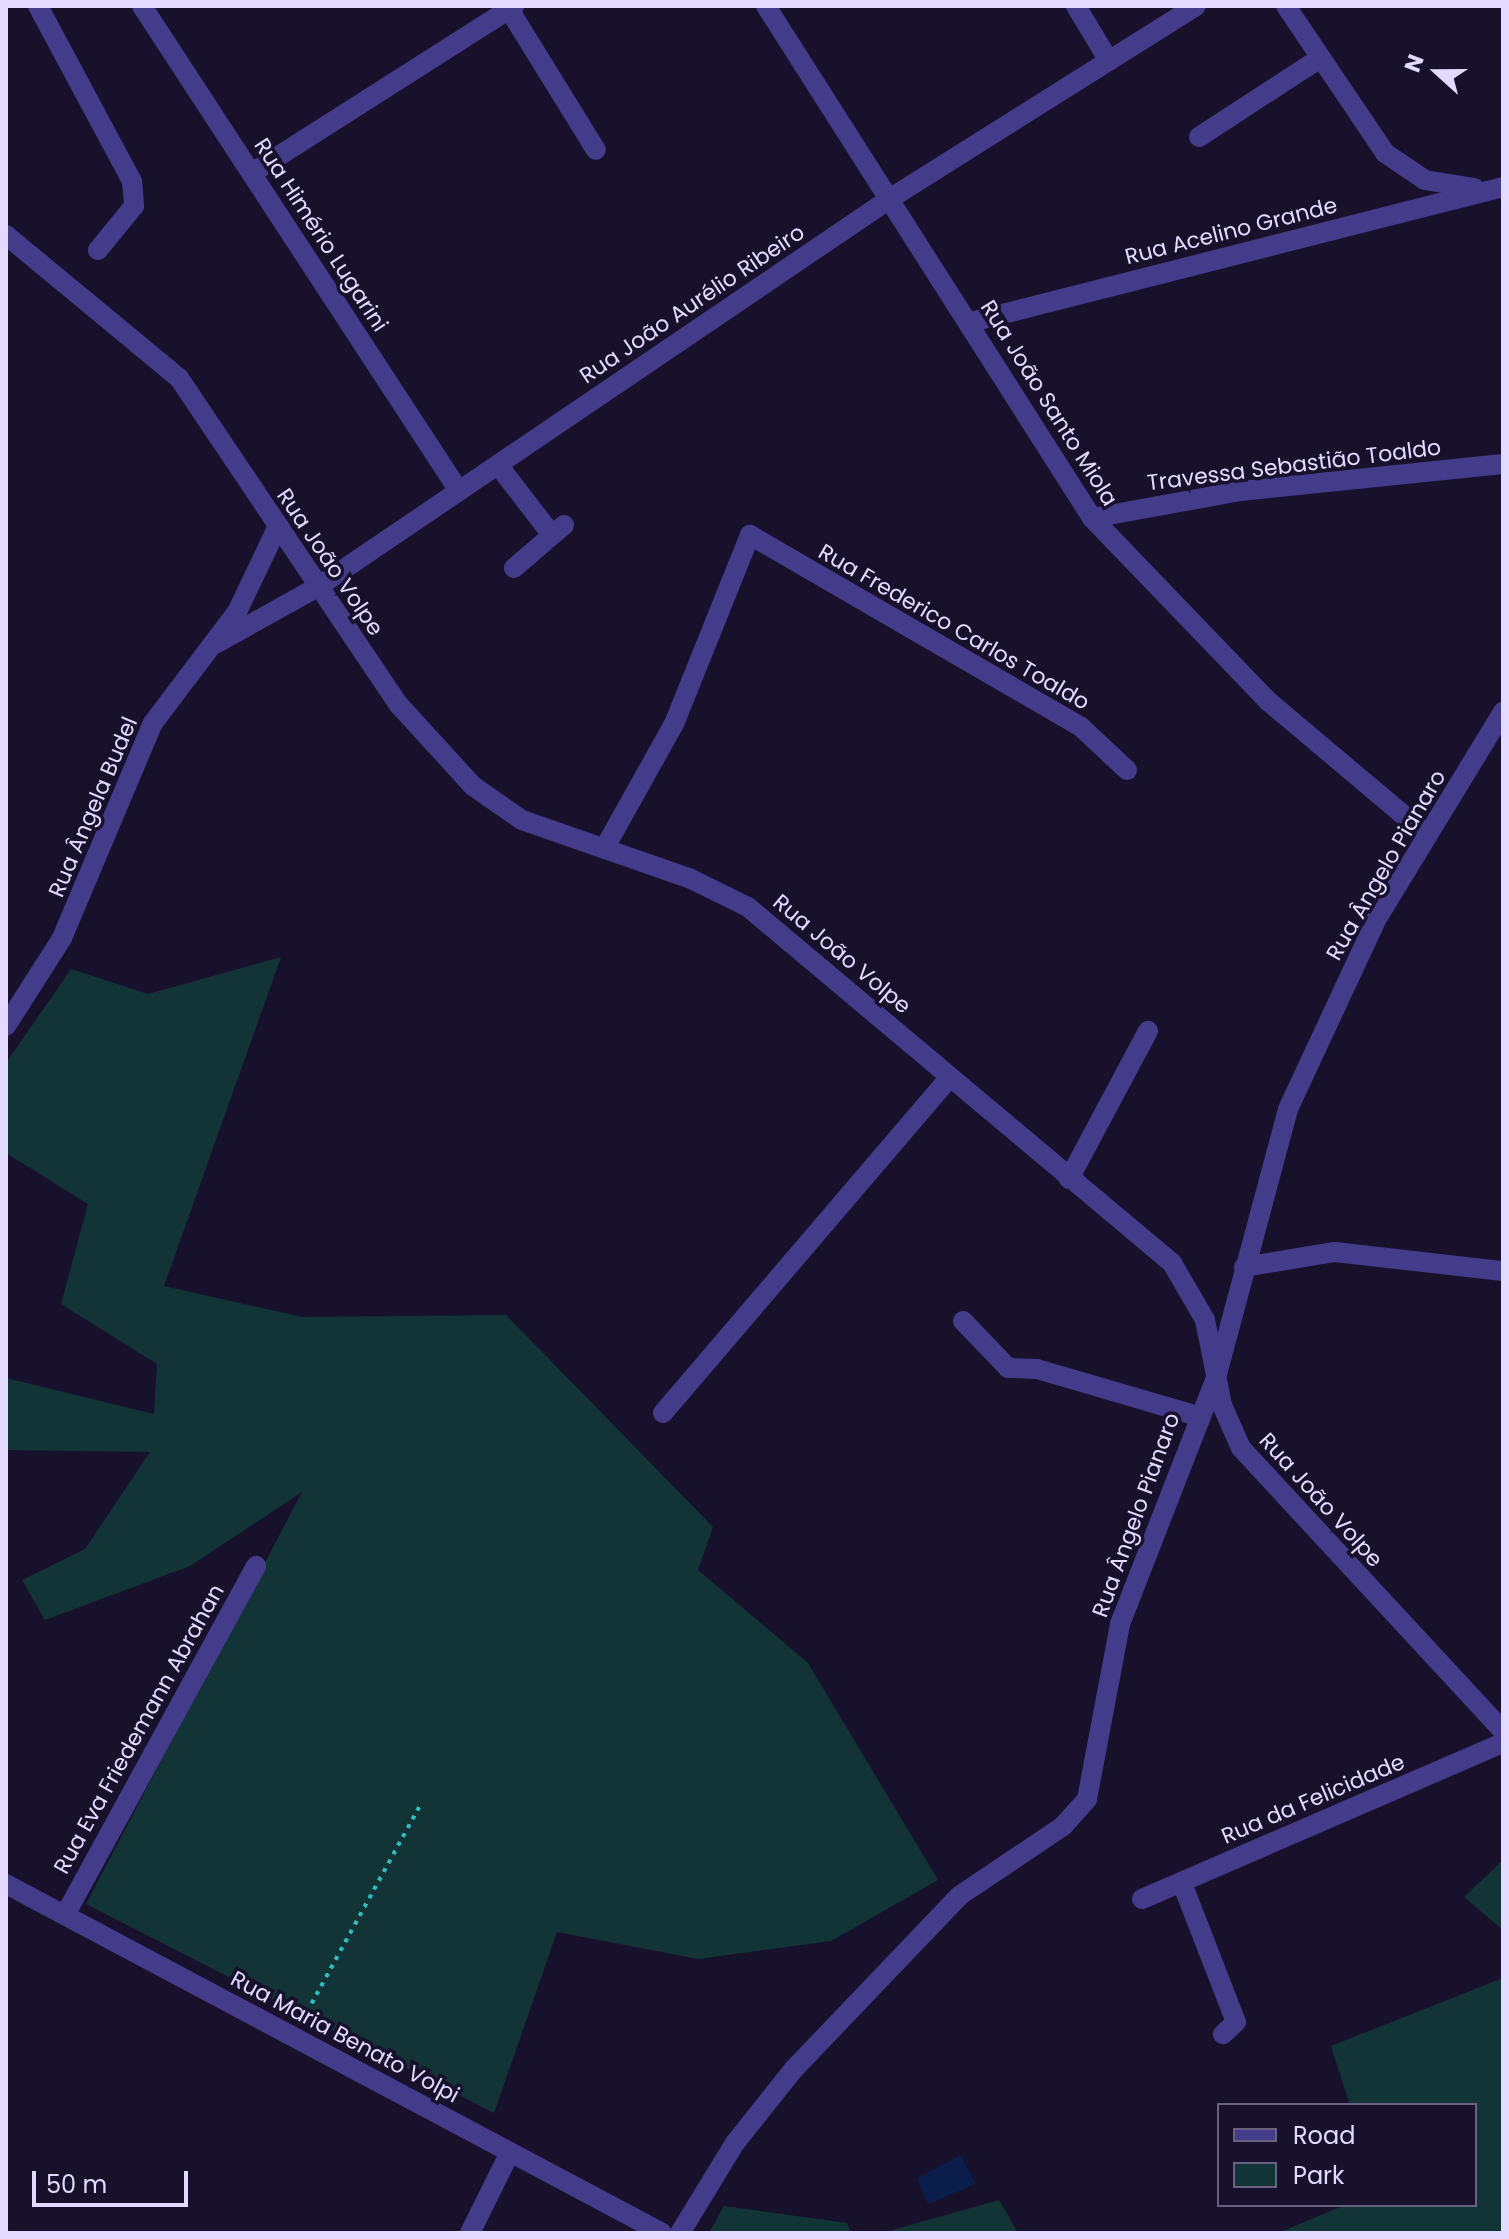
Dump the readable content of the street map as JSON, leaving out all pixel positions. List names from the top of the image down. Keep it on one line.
{"streets":{"street":["Rua Acelino Grande","Rua Himério Lugarini","Rua João Aurélio Ribeiro","Rua João Santo Miola","Travessa Sebastião Toaldo","Rua João Volpe","Rua Frederico Carlos Toaldo","Rua Ângela Budel","Rua Ângelo Pianaro","Rua Eva Friedemann Abrahan","Rua da Felicidade","Rua Maria Benato Volpi"]},"crossings":[["Rua Acelino Grande","Rua João Santo Miola"],["Rua Himério Lugarini","Rua João Aurélio Ribeiro"],["Rua João Aurélio Ribeiro","Rua João Santo Miola"],["Rua João Aurélio Ribeiro","Rua João Volpe"],["Rua João Aurélio Ribeiro","Rua Ângela Budel"],["Rua João Santo Miola","Travessa Sebastião Toaldo"],["Rua João Santo Miola","Rua Ângelo Pianaro"],["Rua João Volpe","Rua Frederico Carlos Toaldo"],["Rua João Volpe","Rua Ângela Budel"],["Rua João Volpe","Rua Ângelo Pianaro"],["Rua Eva Friedemann Abrahan","Rua Maria Benato Volpi"]],"legend":["Road","Park"],"scale_bar":"50 m","north":"left"}
